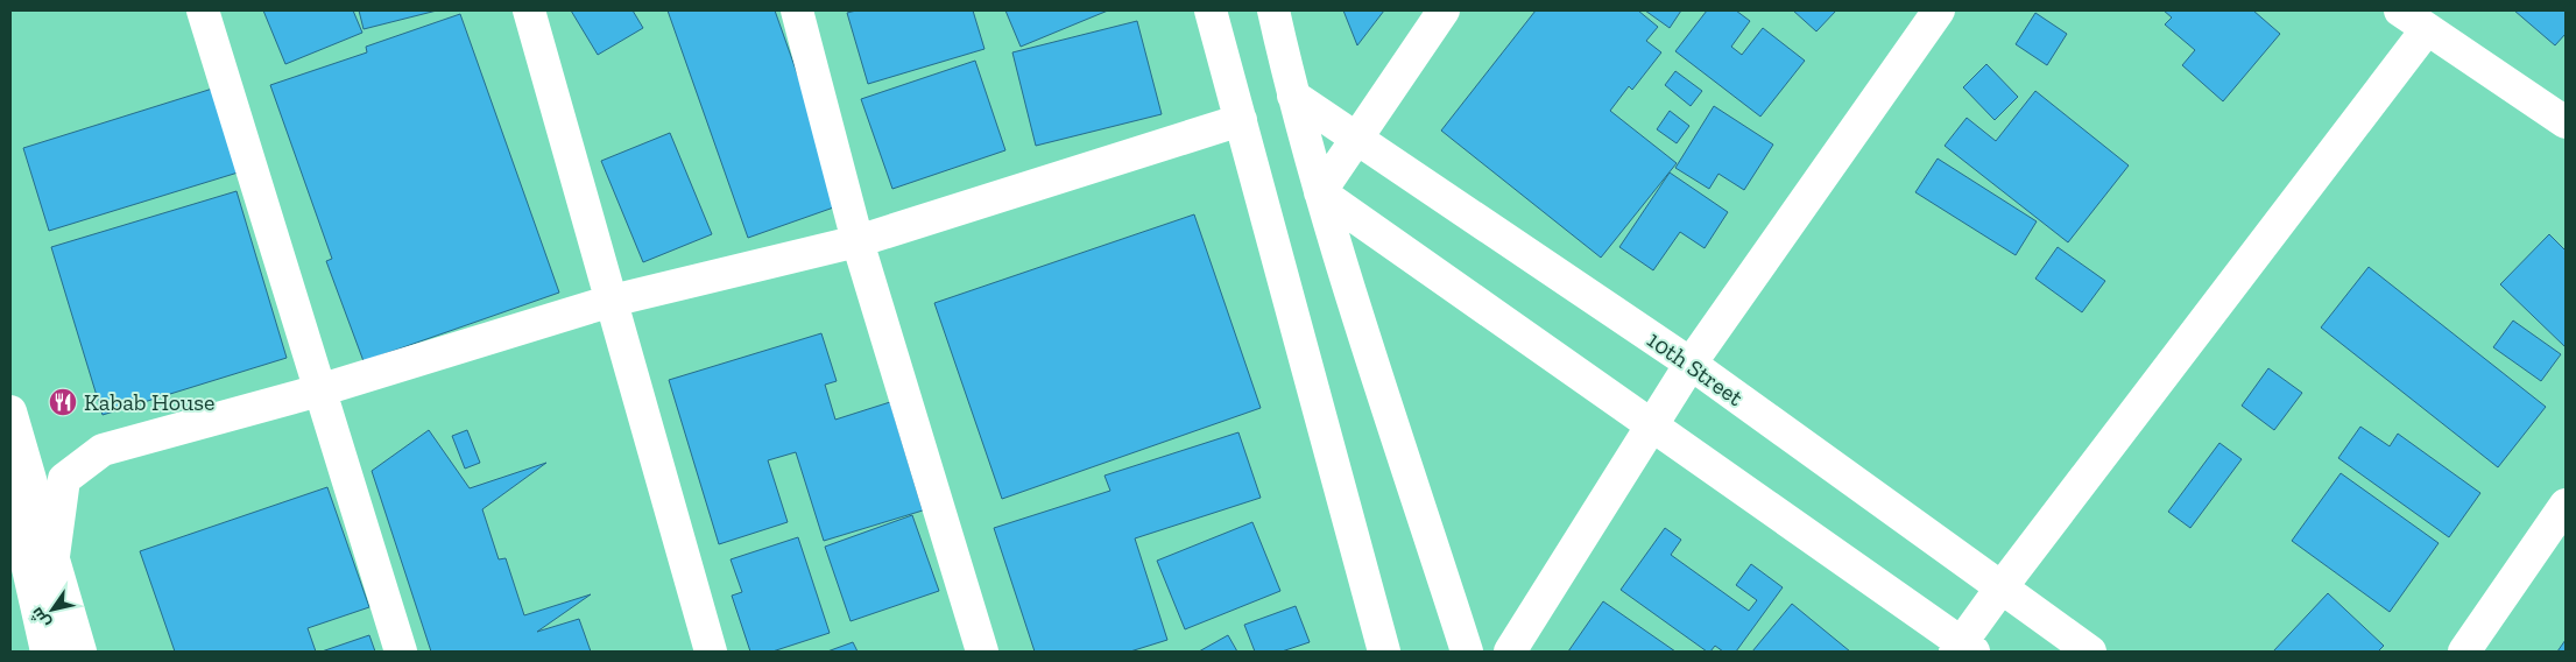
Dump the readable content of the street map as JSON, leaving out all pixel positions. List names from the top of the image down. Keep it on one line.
{"streets":{"street":["10th Street"]},"places":{"restaurant":["Kabab House"]},"north":"bottom left"}
